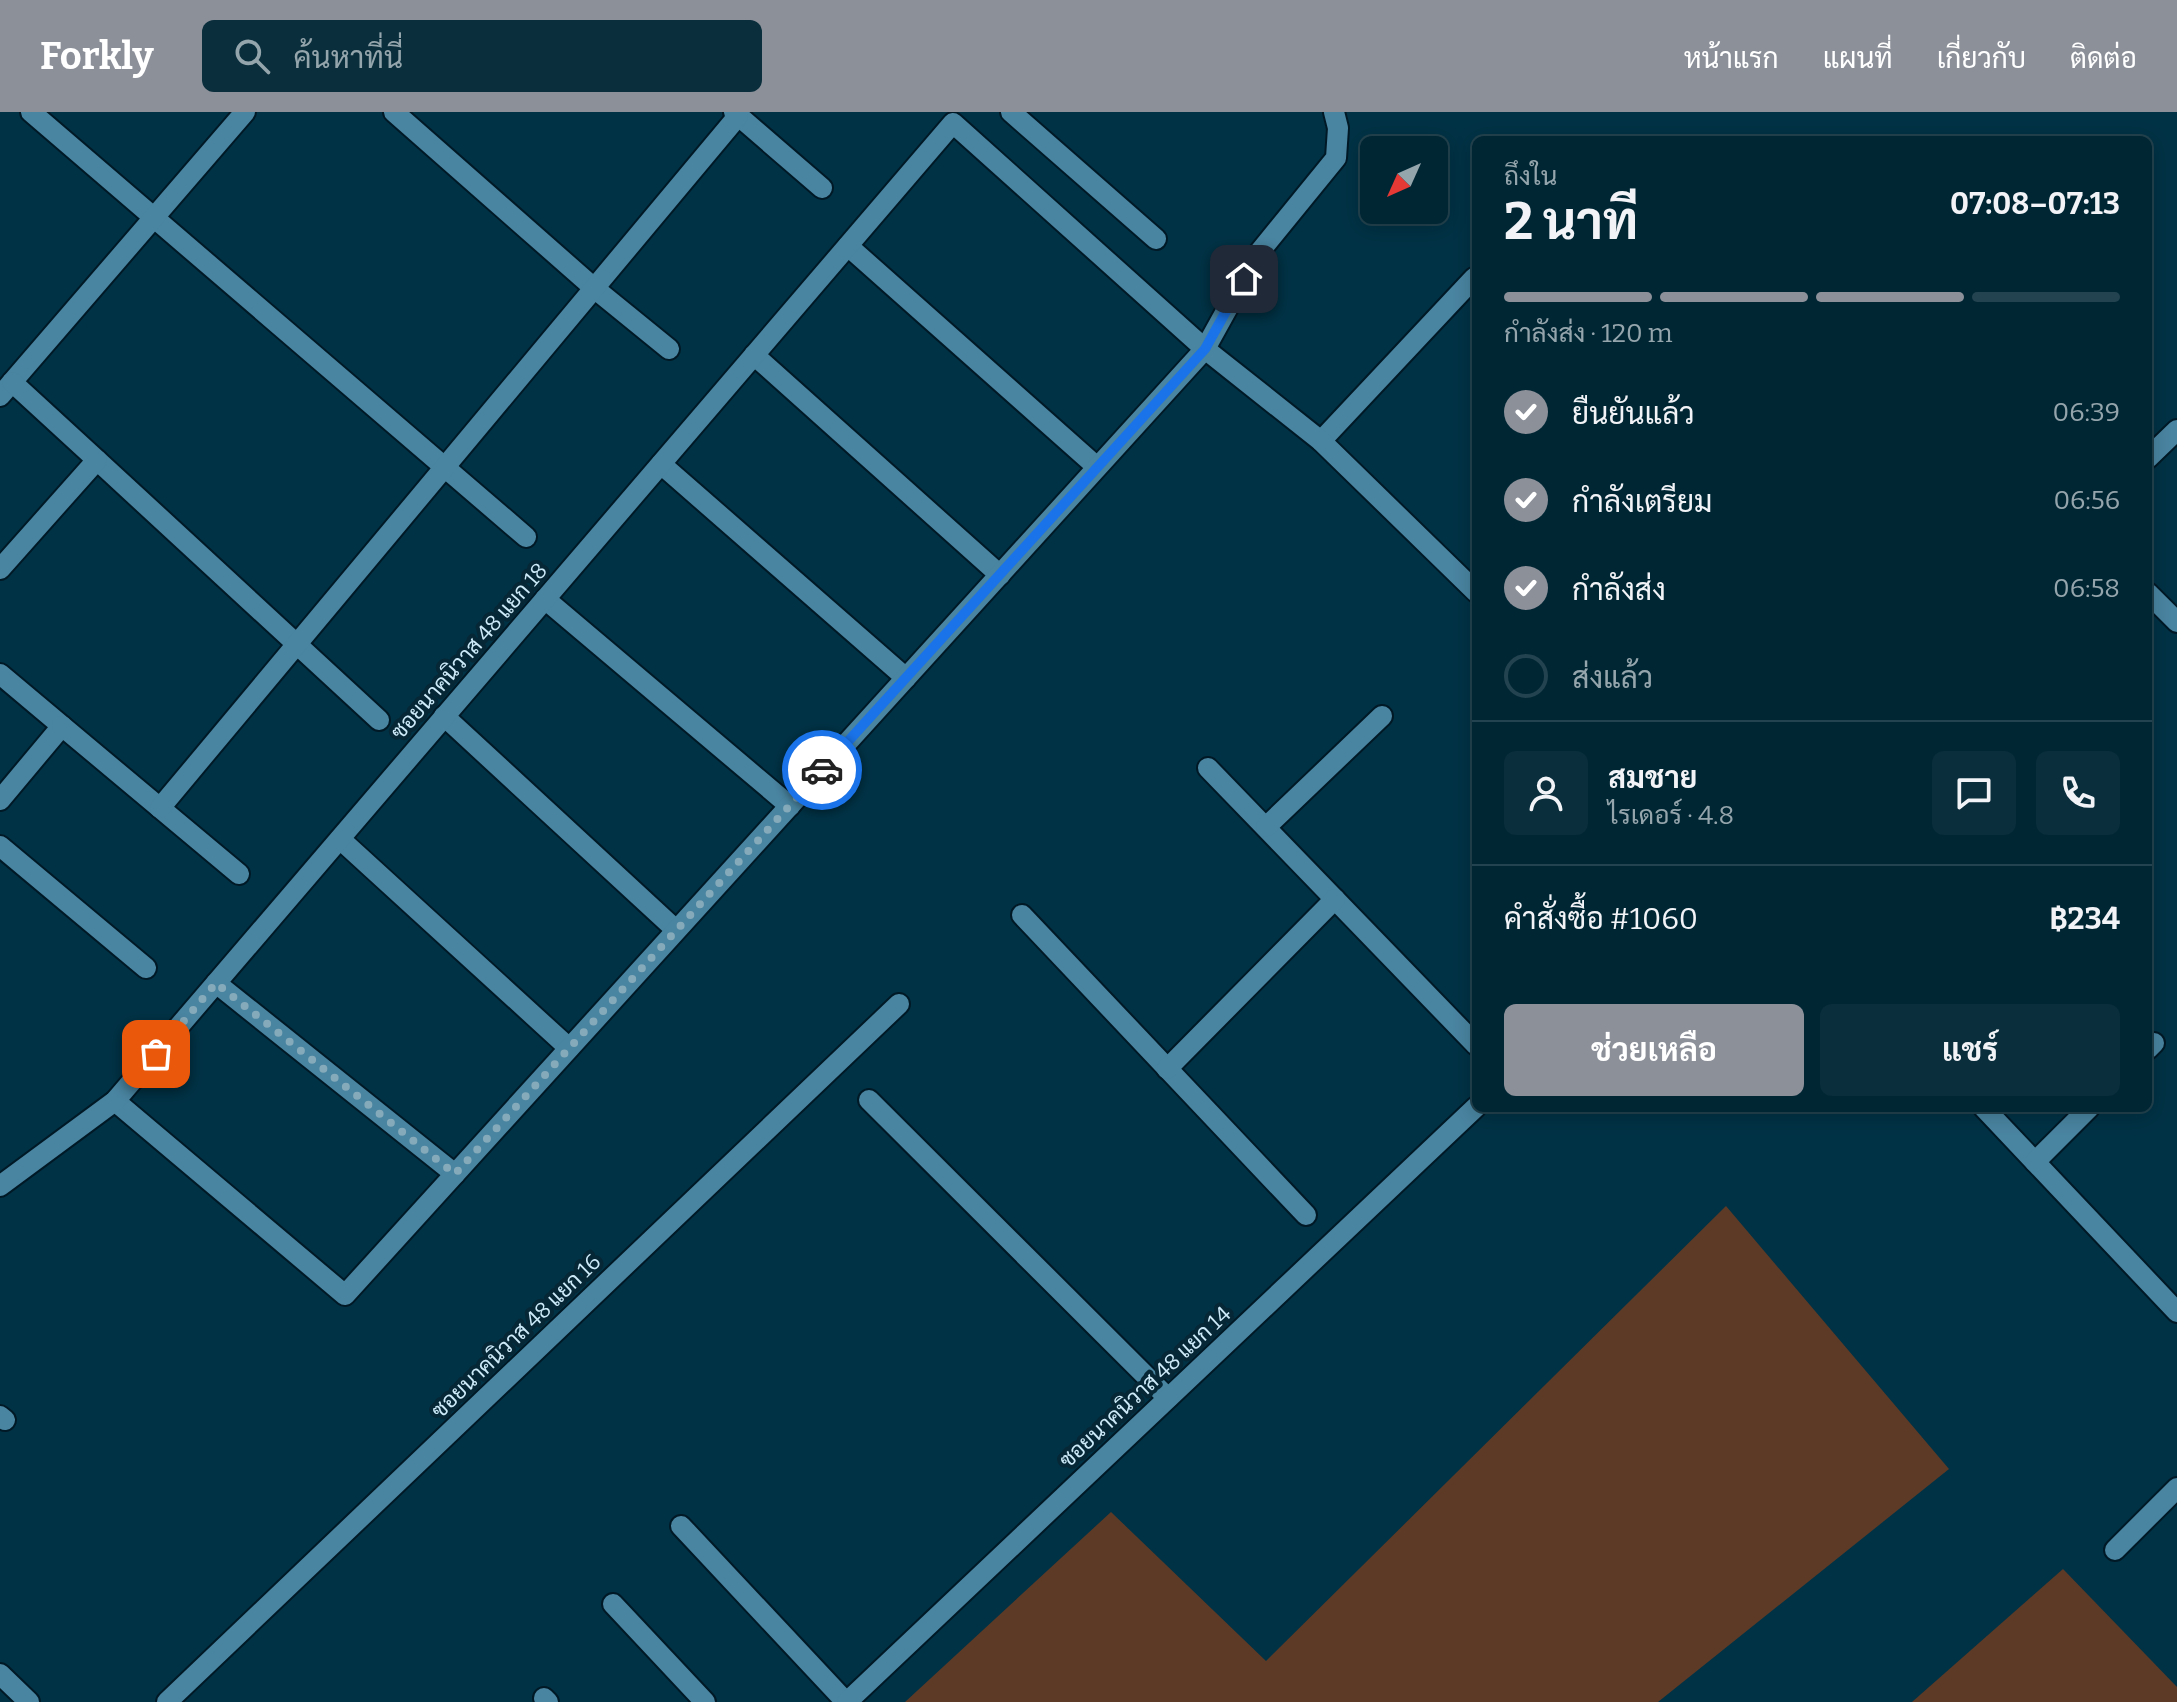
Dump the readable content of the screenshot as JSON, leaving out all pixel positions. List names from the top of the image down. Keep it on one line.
{"streets":{"street":["ซอยนาคนิวาส 48 แยก 18","ซอยนาคนิวาส 48 แยก 16","ซอยนาคนิวาส 48 แยก 14"]},"north":"bottom left","page":{"header":"Forkly","search":"ค้นหาที่นี่","nav":["หน้าแรก","แผนที่","เกี่ยวกับ","ติดต่อ"],"heading":["2 นาที","ถึงใน","07:08–07:13"],"panel":["สมชาย","ไรเดอร์ · 4.8","คำสั่งซื้อ #1060","฿234"],"bar":"กำลังส่ง · 120 m","list":[["ยืนยันแล้ว","06:39"],["กำลังเตรียม","06:56"],["กำลังส่ง","06:58"],"ส่งแล้ว"],"buttons":["ช่วยเหลือ","แชร์"]}}
